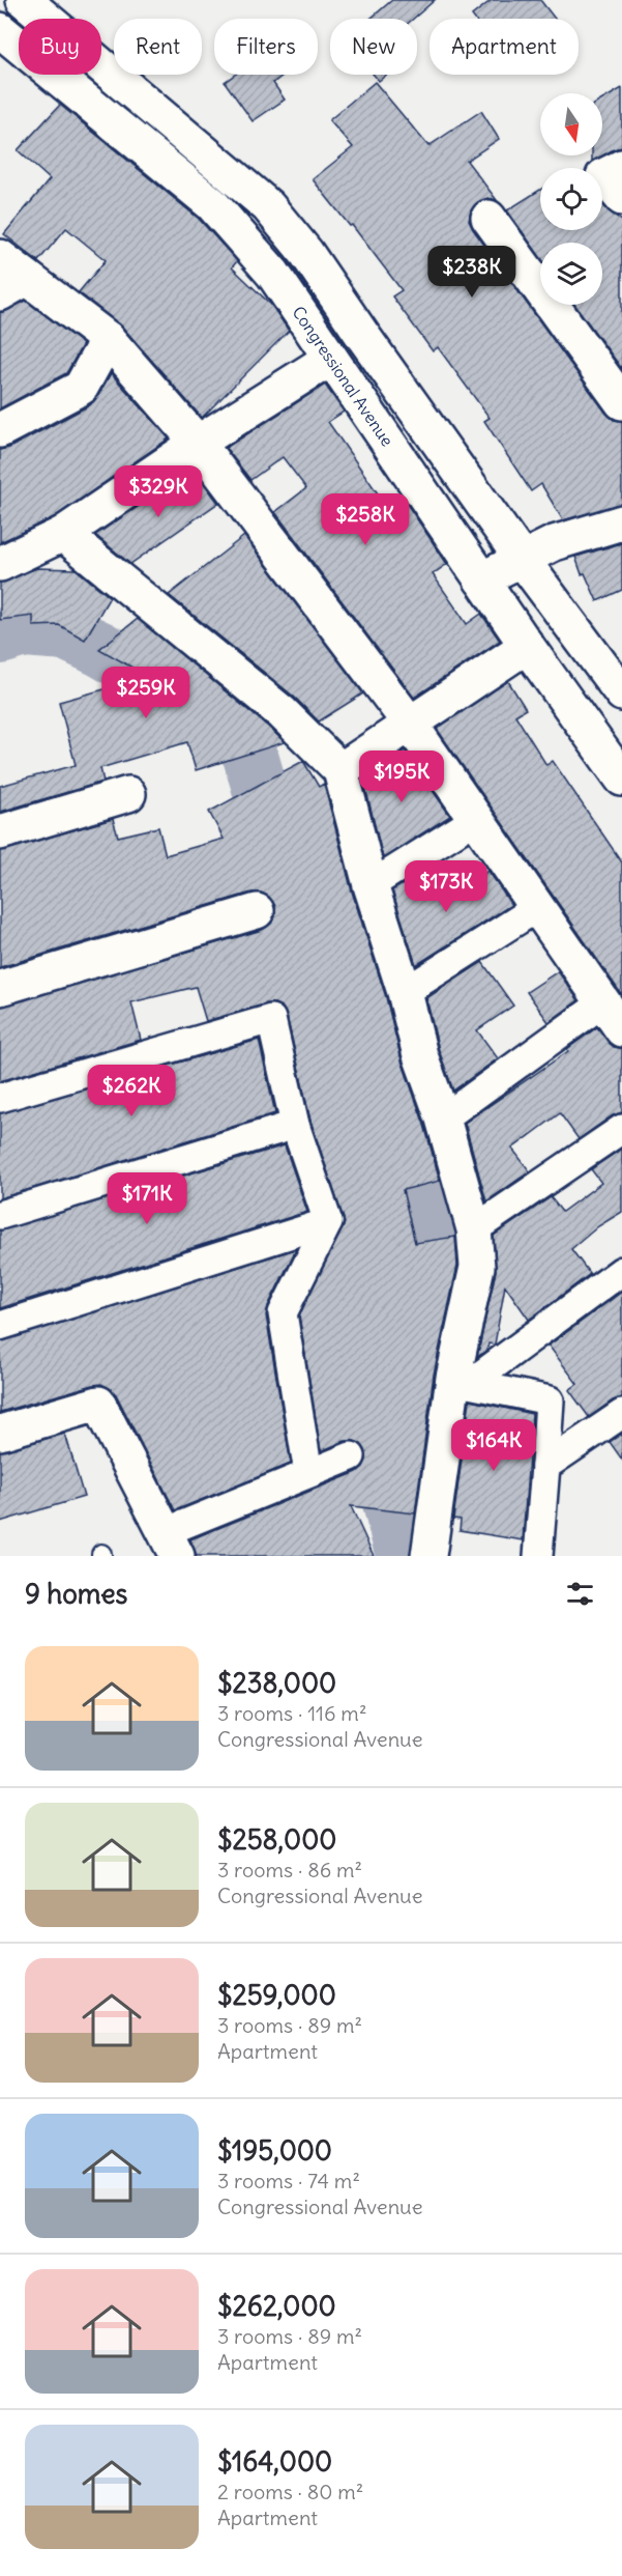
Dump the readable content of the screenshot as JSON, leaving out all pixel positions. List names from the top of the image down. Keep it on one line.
{"streets":{"street":["Congressional Avenue"]},"north":"bottom","page":{"chip":["Buy","Rent","Filters","New","Apartment"],"price":["$238K","$329K","$258K","$259K","$195K","$173K","$262K","$171K","$164K"],"heading":"9 homes","list":[{"name":"$238,000","note":"3 rooms · 116 m² · Congressional Avenue"},{"name":"$258,000","note":"3 rooms · 86 m² · Congressional Avenue"},{"name":"$259,000","note":"3 rooms · 89 m² · Apartment"},{"name":"$195,000","note":"3 rooms · 74 m² · Congressional Avenue"},{"name":"$262,000","note":"3 rooms · 89 m² · Apartment"},{"name":"$164,000","note":"2 rooms · 80 m² · Apartment"}]}}
